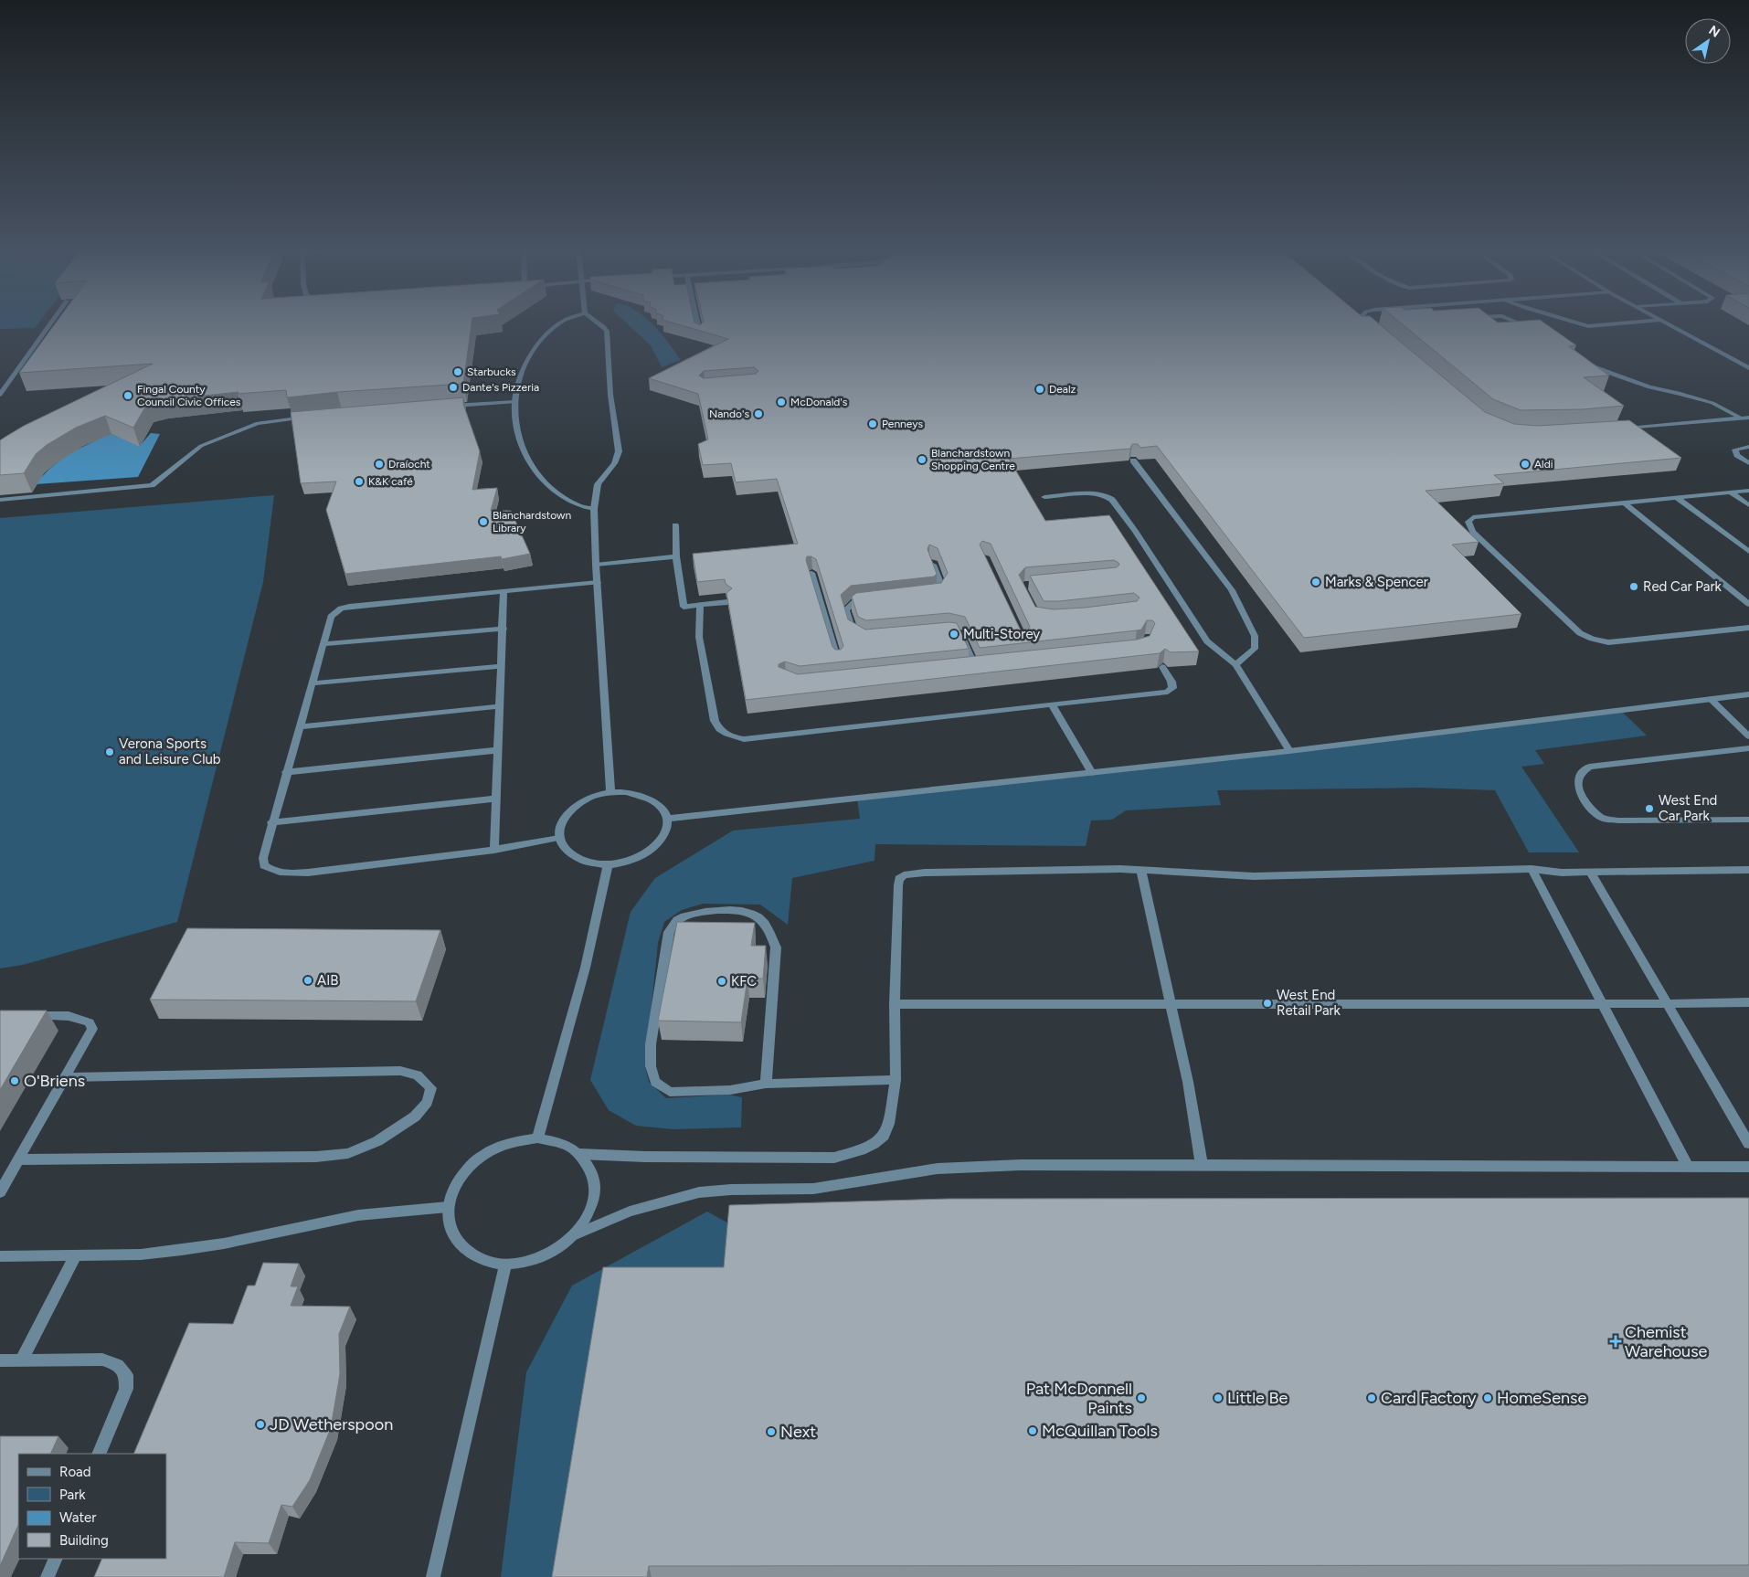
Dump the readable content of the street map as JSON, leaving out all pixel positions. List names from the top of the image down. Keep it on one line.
{"places":{"other":["Starbucks","Dante's Pizzeria","Dealz","Fingal County Council Civic Offices","McDonald's","Nando's","Penneys","Blanchardstown Shopping Centre","Draíocht","Aldi","K&K café","Blanchardstown Library","Marks & Spencer","Red Car Park","Multi-Storey","Verona Sports and Leisure Club","West End Car Park","AIB","KFC","West End Retail Park","O'Briens","Pat McDonnell Paints","Little Be","Card Factory","HomeSense","JD Wetherspoon","McQuillan Tools","Next"],"health":["Chemist Warehouse"]},"legend":["Road","Park","Water","Building"],"north":"top right"}
